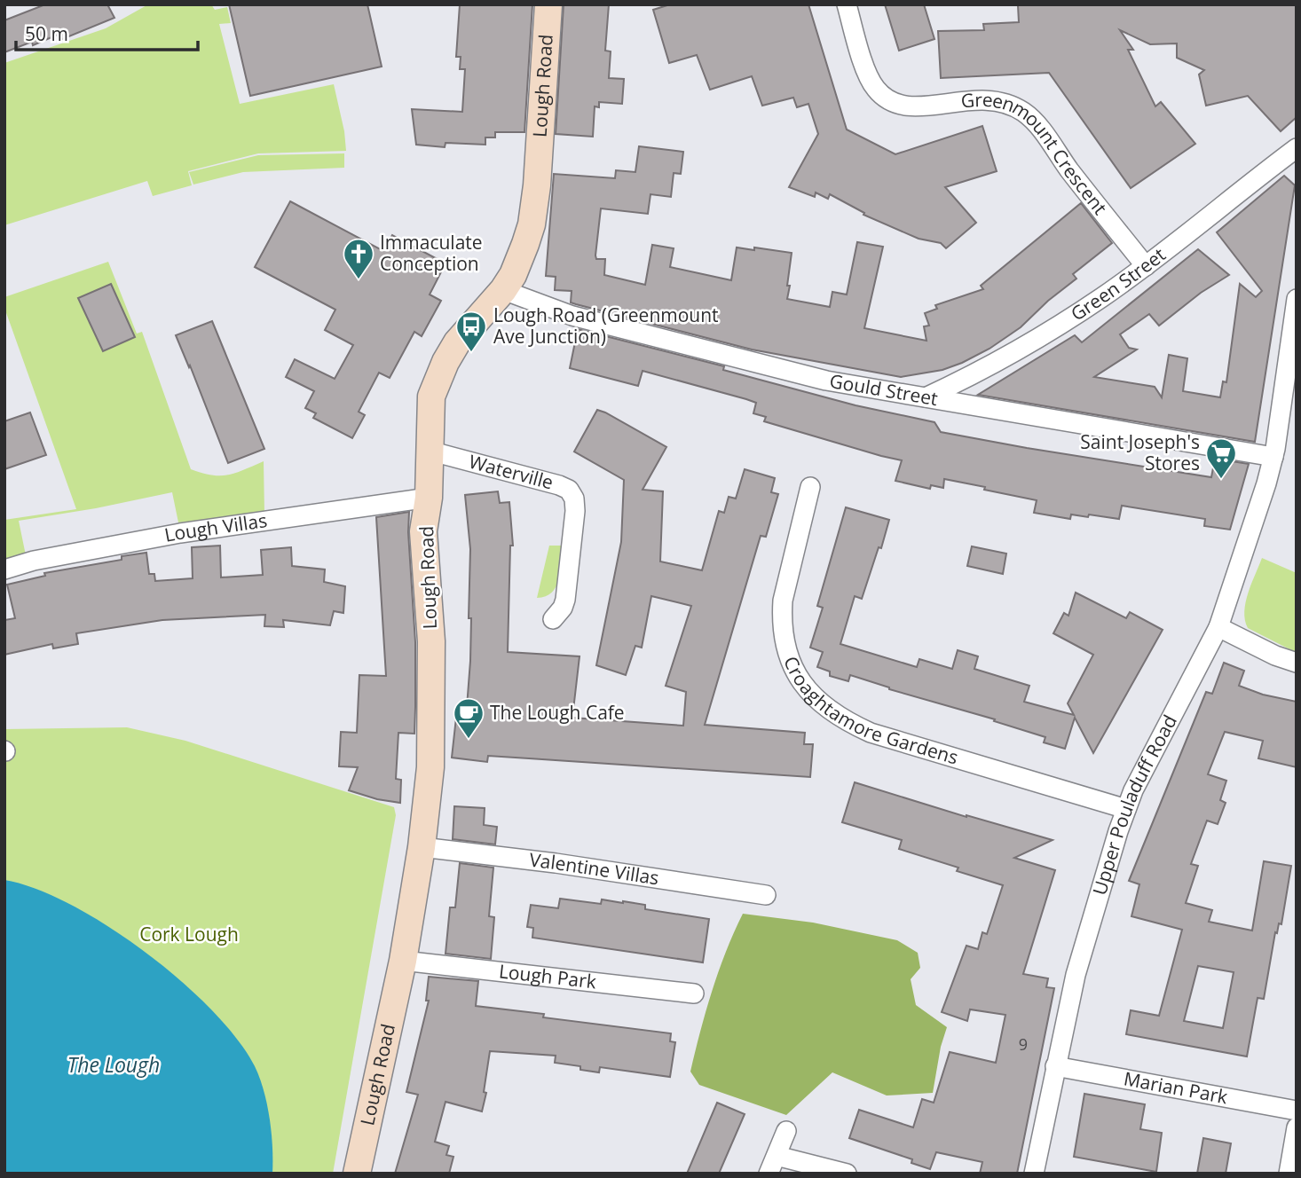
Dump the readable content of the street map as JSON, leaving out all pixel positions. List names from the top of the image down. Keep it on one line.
{"streets":{"street":["Lough Road","Greenmount Crescent","Green Street","Gould Street","Waterville","Lough Villas","Croaghtamore Gardens","Upper Pouladuff Road","Valentine Villas","Lough Park","Marian Park"]},"crossings":[["Lough Road","Gould Street"],["Lough Road","Waterville"],["Lough Road","Lough Villas"],["Lough Road","Valentine Villas"],["Lough Road","Lough Park"],["Greenmount Crescent","Green Street"],["Green Street","Gould Street"],["Gould Street","Upper Pouladuff Road"],["Croaghtamore Gardens","Upper Pouladuff Road"],["Upper Pouladuff Road","Marian Park"]],"water":["The Lough"],"parks":["Cork Lough"],"places":{"church":["Immaculate Conception"],"bus stop":["Lough Road (Greenmount Ave Junction)"],"supermarket":["Saint Joseph's Stores"],"cafe":["The Lough Cafe"]},"house_numbers":["9"],"scale_bar":"50 m"}
